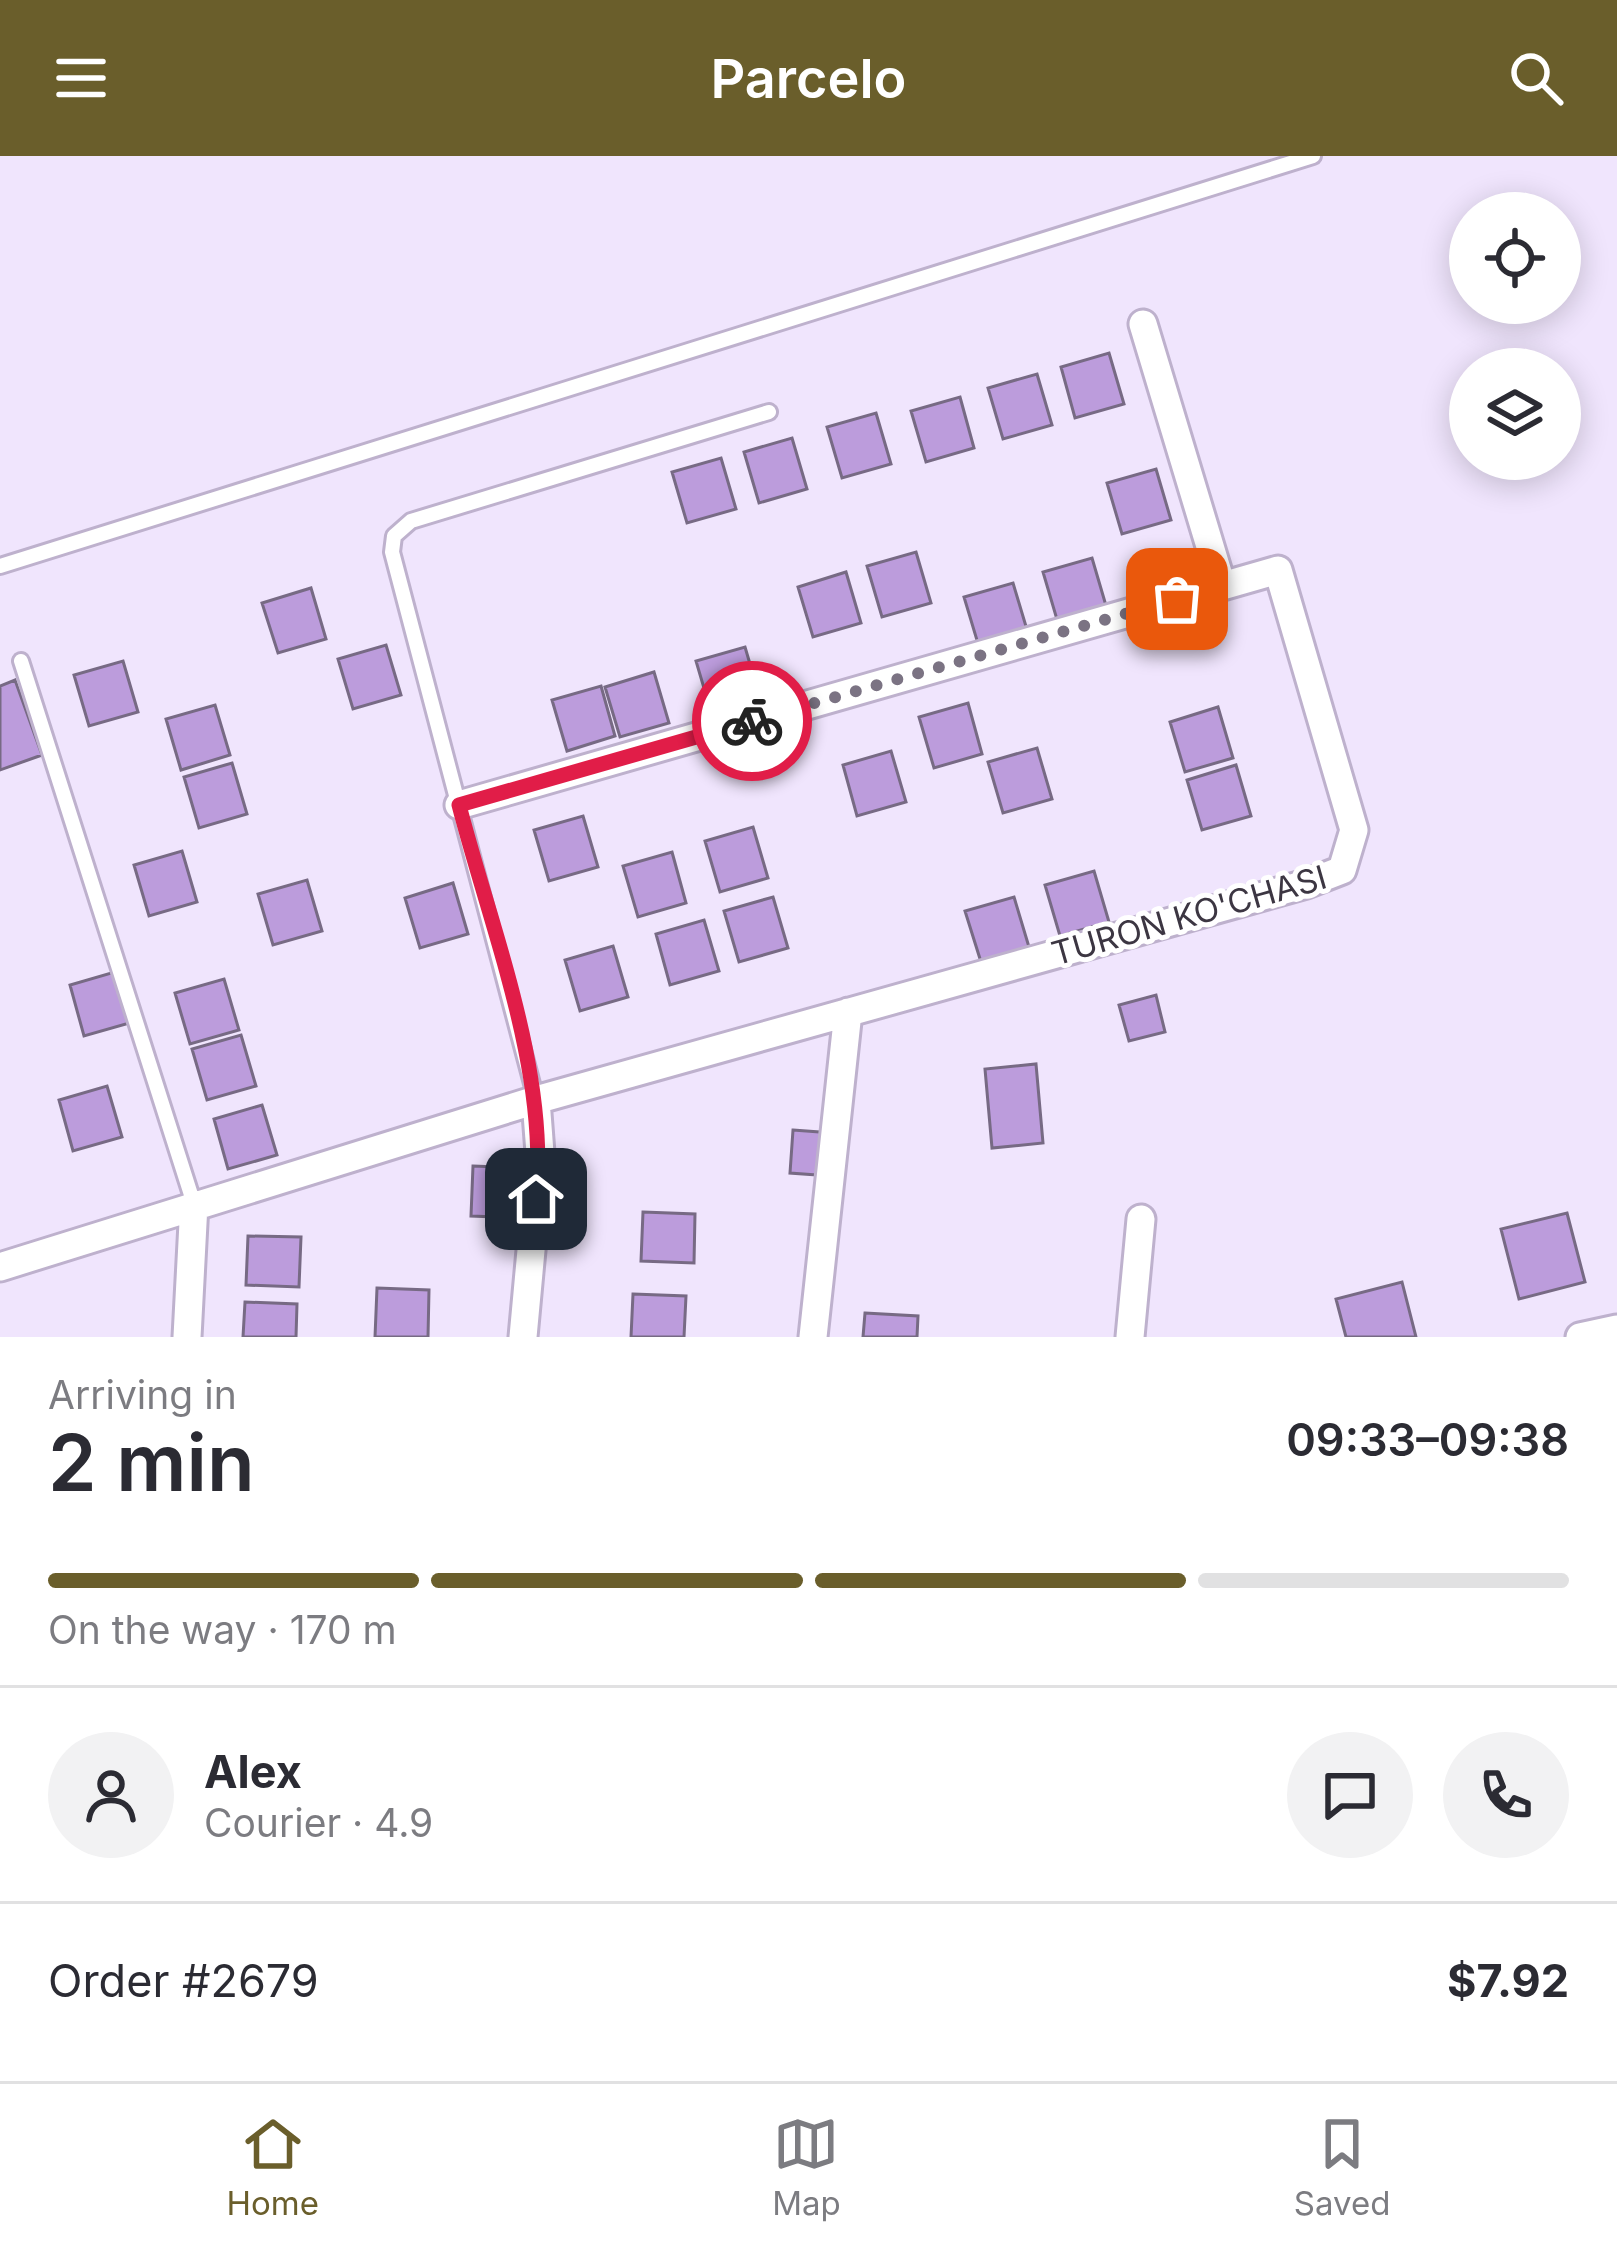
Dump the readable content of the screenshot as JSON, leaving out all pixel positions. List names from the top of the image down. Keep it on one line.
{"streets":{"street":["TURON KO'CHASI"]},"page":{"header":"Parcelo","heading":["2 min","Arriving in","09:33–09:38"],"panel":["Alex","Courier · 4.9","Order #2679","$7.92"],"bar":"On the way · 170 m","tabs":["Home","Map","Saved"]}}
